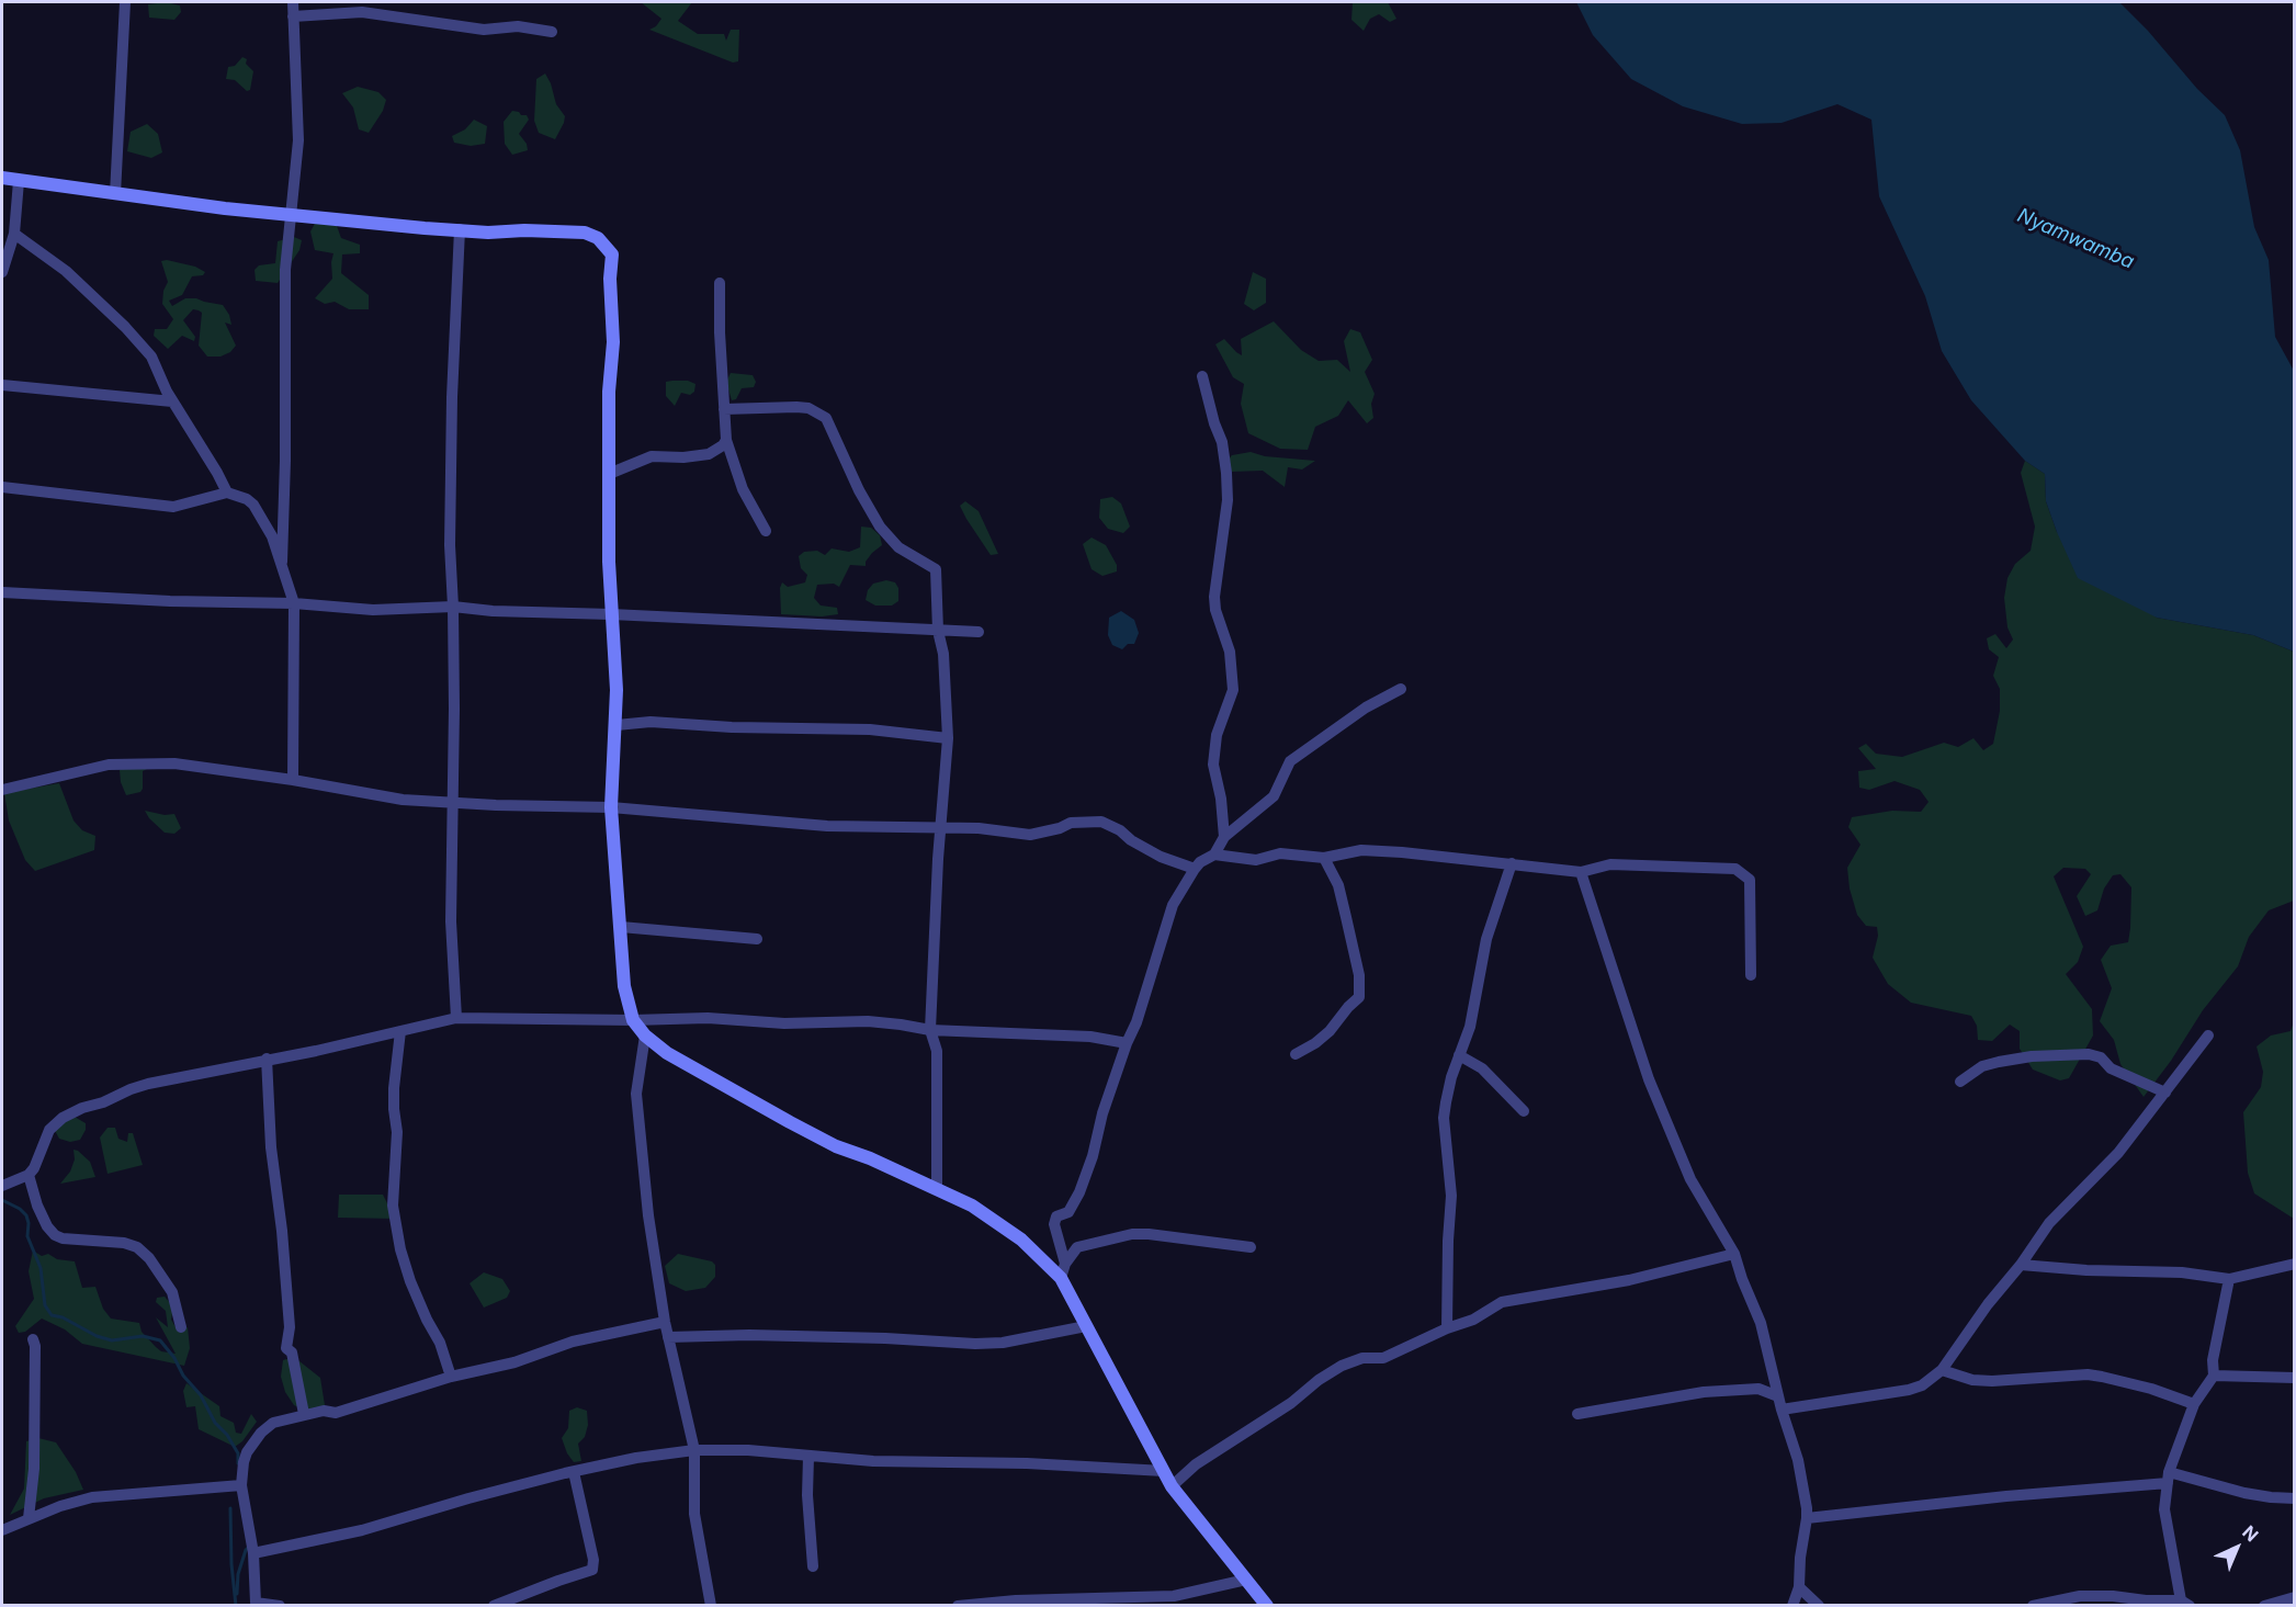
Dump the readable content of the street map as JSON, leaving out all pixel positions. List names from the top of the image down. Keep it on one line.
{"water":["Nyamwamba"],"north":"top right"}
